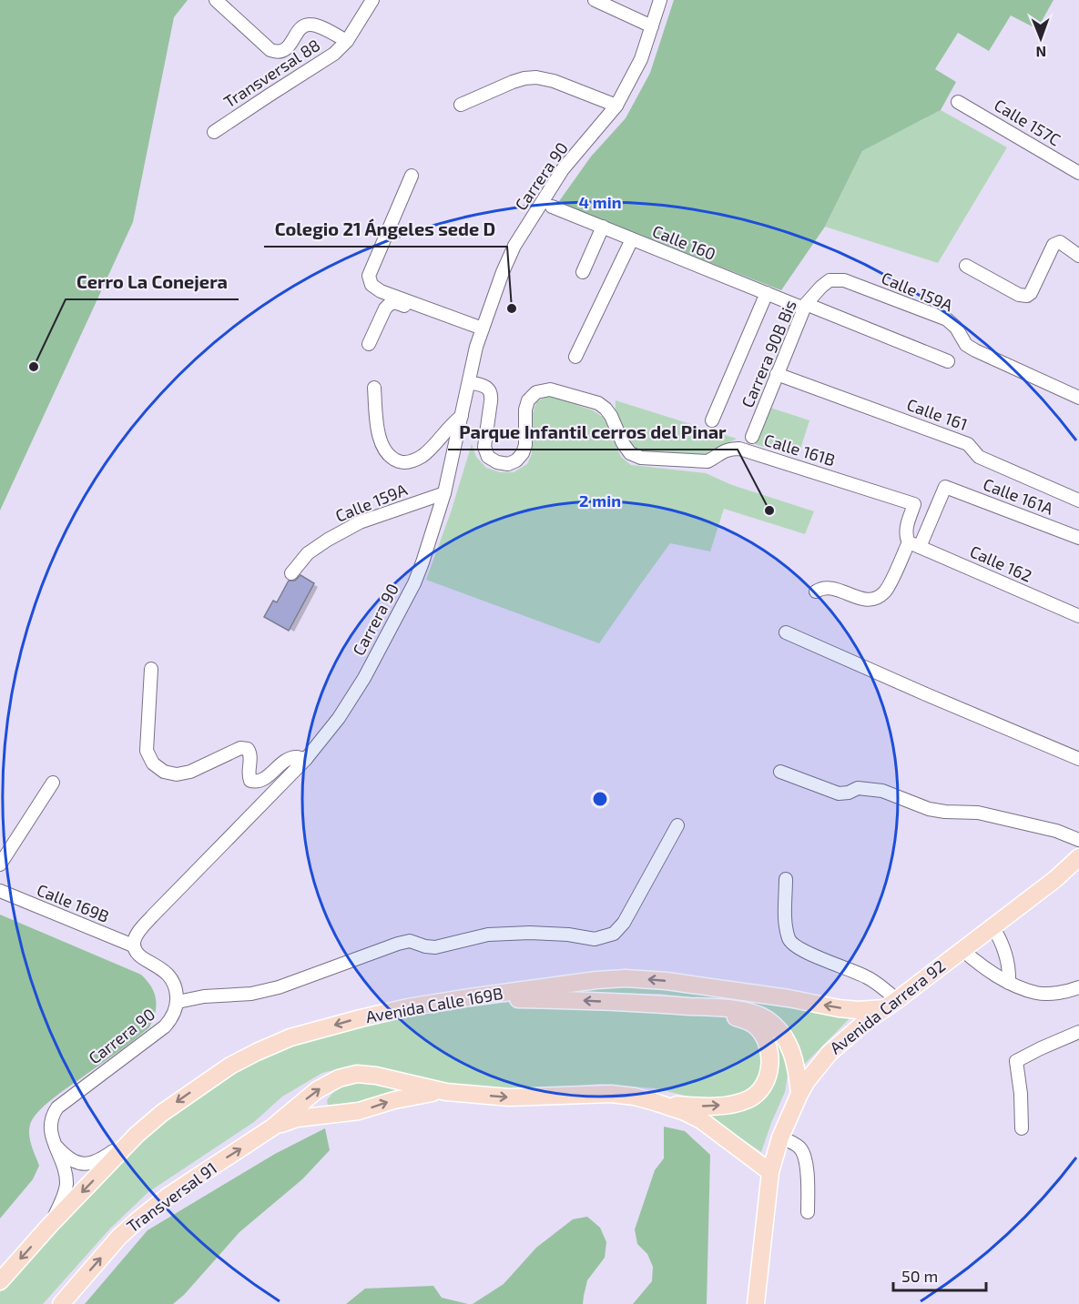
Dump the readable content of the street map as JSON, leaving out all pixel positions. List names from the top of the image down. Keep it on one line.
{"streets":{"main road":["Avenida Calle 169B","Avenida Carrera 92","Transversal 91"],"street":["Transversal 88","Calle 157C","Carrera 90","Calle 160","Calle 159A","Carrera 90B Bis","Calle 161","Calle 161B","Calle 161A","Calle 162","Calle 169B"]},"crossings":[["Carrera 90","Calle 159A"],["Carrera 90","Calle 161B"],["Carrera 90","Calle 169B"],["Carrera 90","Avenida Calle 169B"],["Calle 160","Carrera 90B Bis"],["Calle 159A","Carrera 90B Bis"],["Carrera 90B Bis","Calle 161"],["Calle 161B","Calle 161A"],["Calle 161B","Calle 162"],["Calle 161A","Calle 162"],["Avenida Calle 169B","Avenida Carrera 92"]],"one_way":["Transversal 91"],"places":["Colegio 21 Ángeles sede D","Cerro La Conejera","Parque Infantil cerros del Pinar"],"scale_bar":"50 m","north":"bottom","rings":["4 min","2 min"]}
